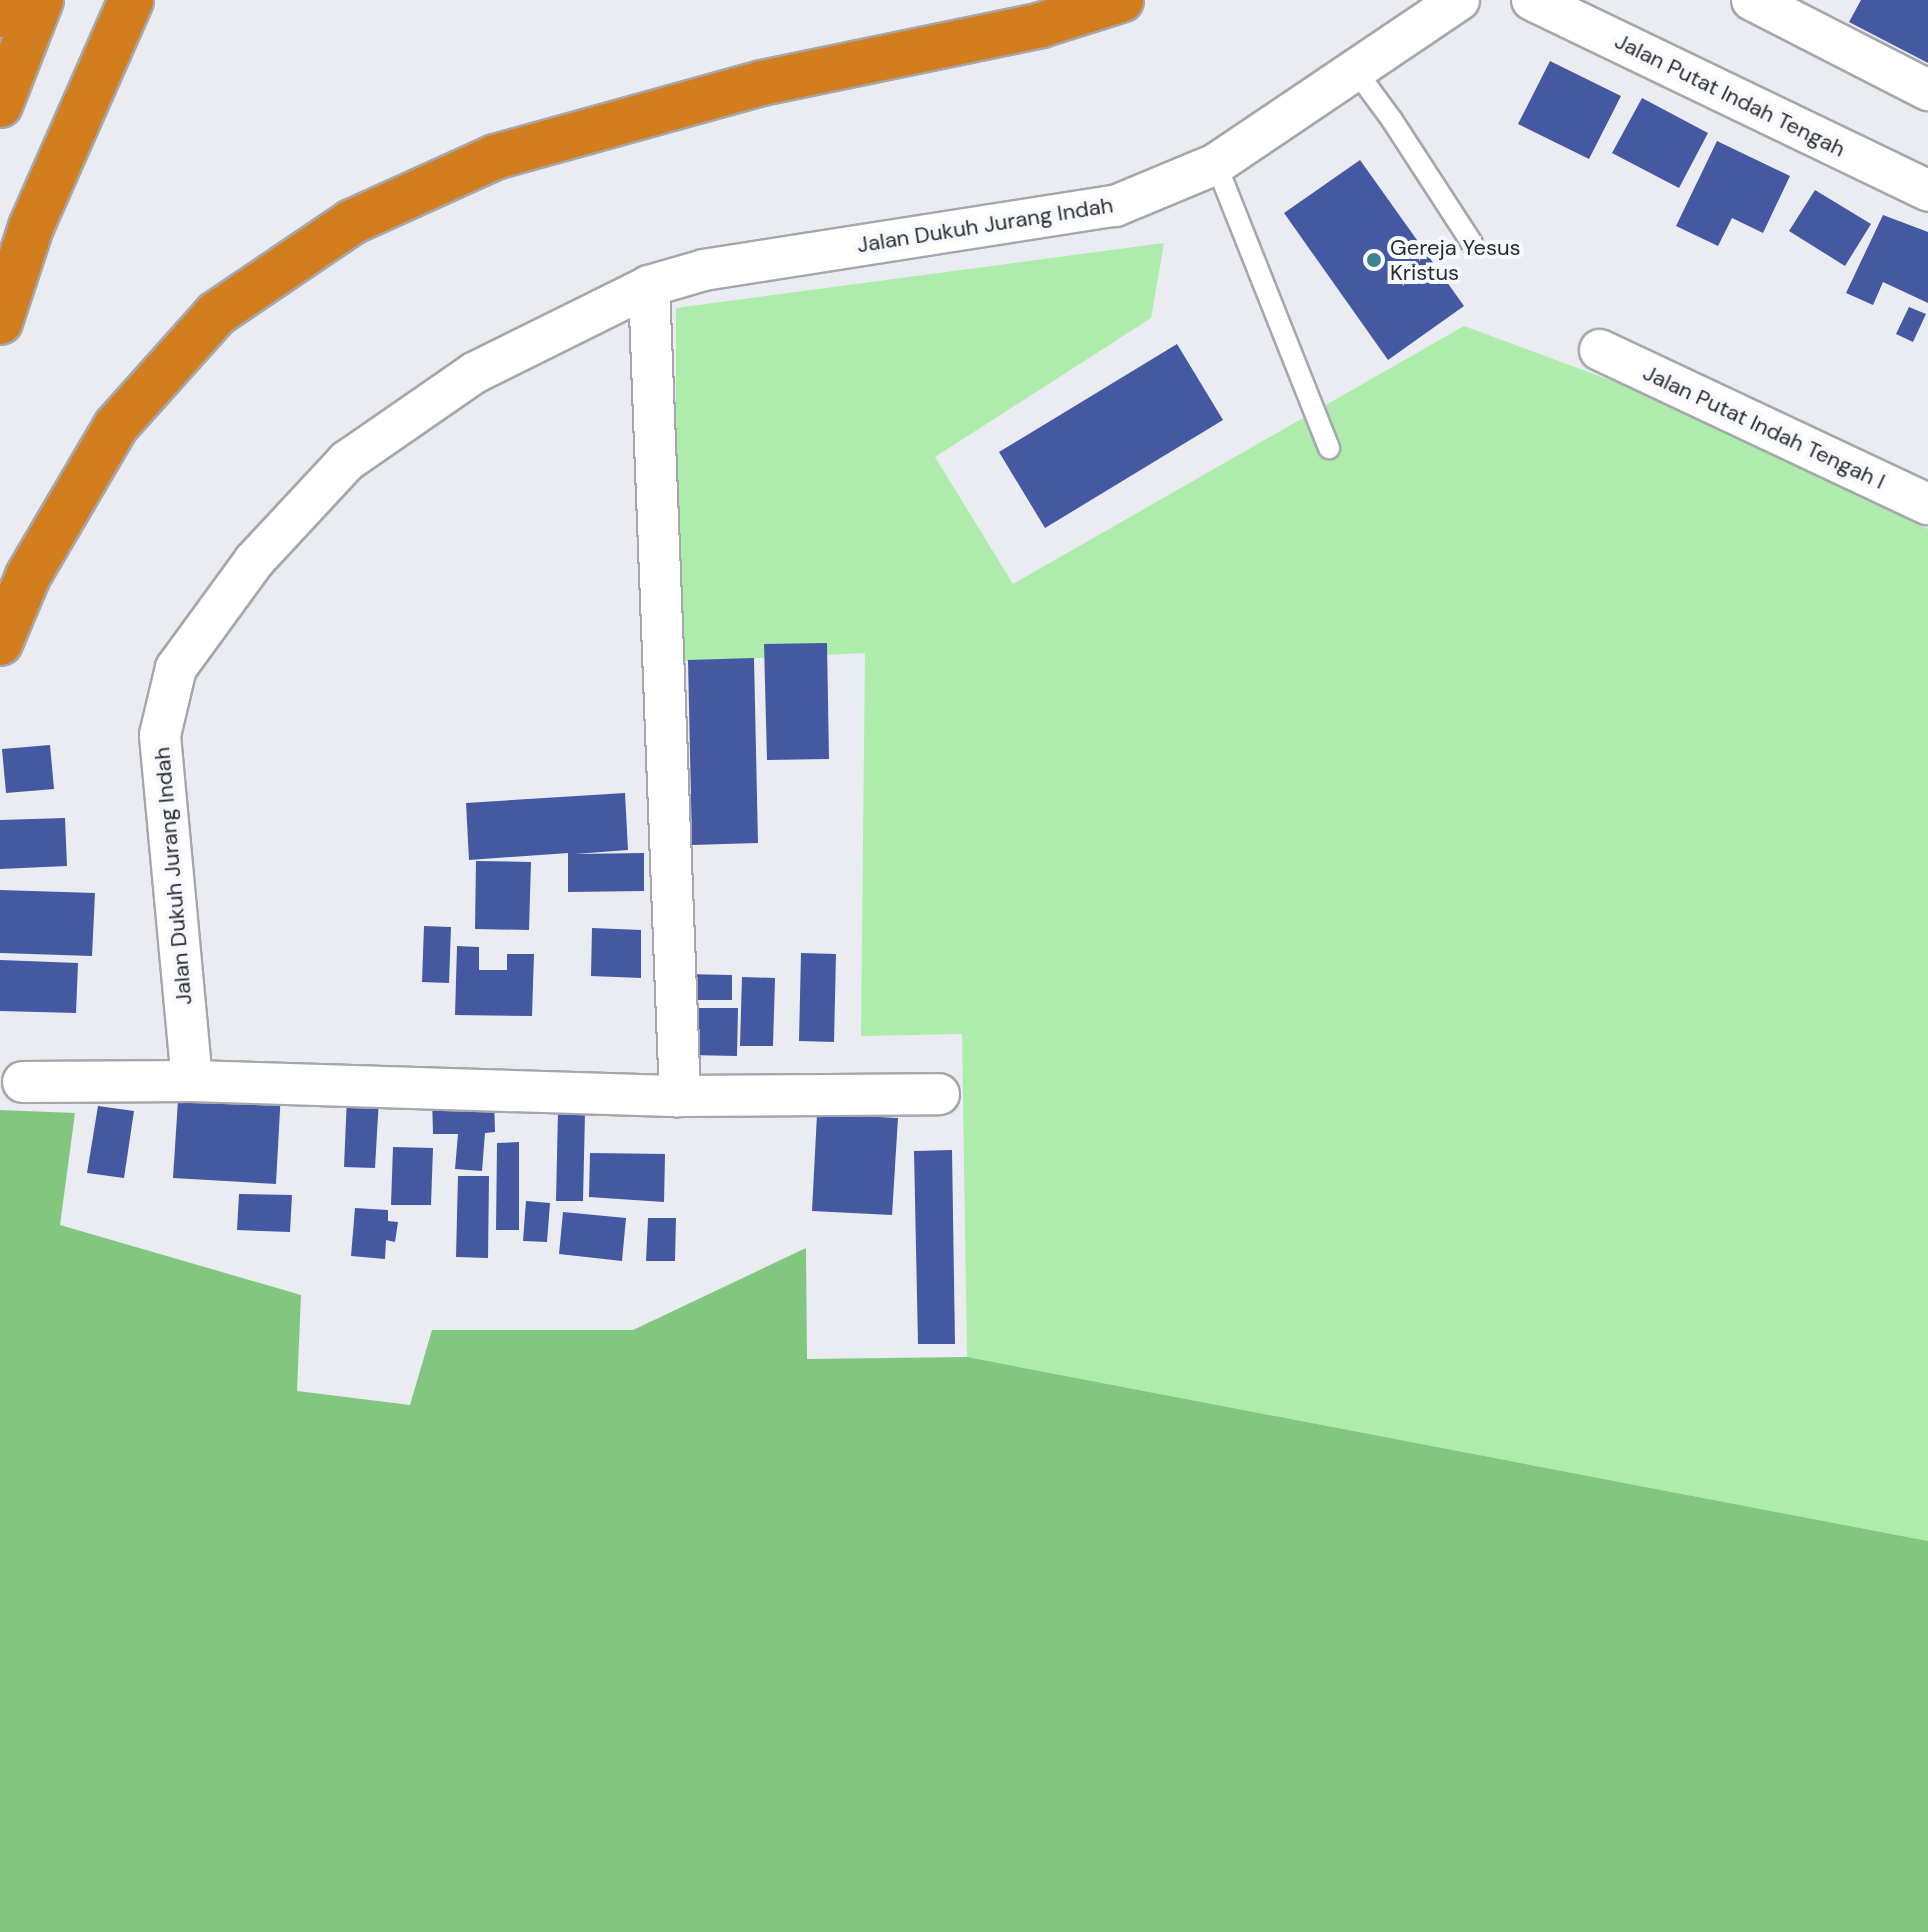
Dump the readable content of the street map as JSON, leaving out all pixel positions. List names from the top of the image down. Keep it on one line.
{"streets":{"street":["Jalan Putat Indah Tengah","Jalan Dukuh Jurang Indah","Jalan Putat Indah Tengah I"]},"places":["Gereja Yesus Kristus"]}
